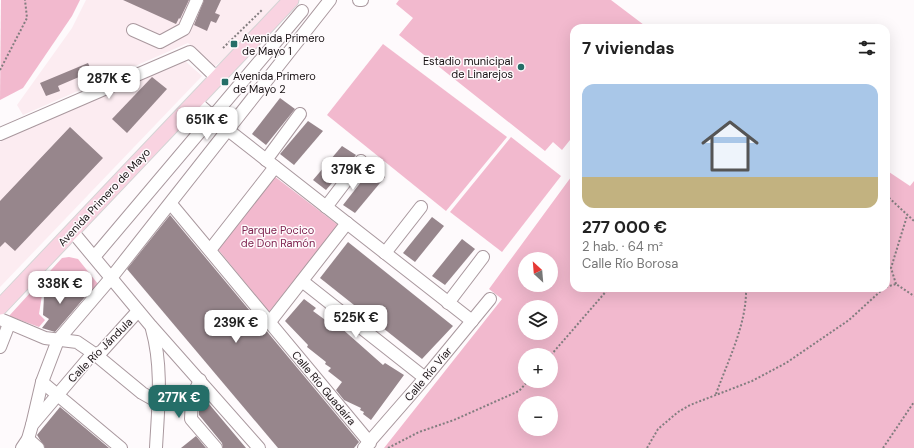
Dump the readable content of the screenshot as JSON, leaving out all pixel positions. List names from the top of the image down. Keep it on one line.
{"streets":{"main road":["Avenida Primero de Mayo"],"street":["Calle Río Jándula","Calle Río Viar","Calle Río Guadaira"]},"crossings":[["Calle Río Viar","Calle Río Guadaira"]],"parks":["Parque Pocico de Don Ramón"],"places":{"transit":["Avenida Primero de Mayo 1","Avenida Primero de Mayo 2"],"other":["Estadio municipal de Linarejos"]},"north":"top left","page":{"heading":"7 viviendas","price":["287K €","651K €","379K €","338K €","525K €","239K €","277K €"],"list":[{"name":"277 000 €","note":"2 hab. · 64 m² · Calle Río Borosa"}],"map_buttons":["+","−"]}}
